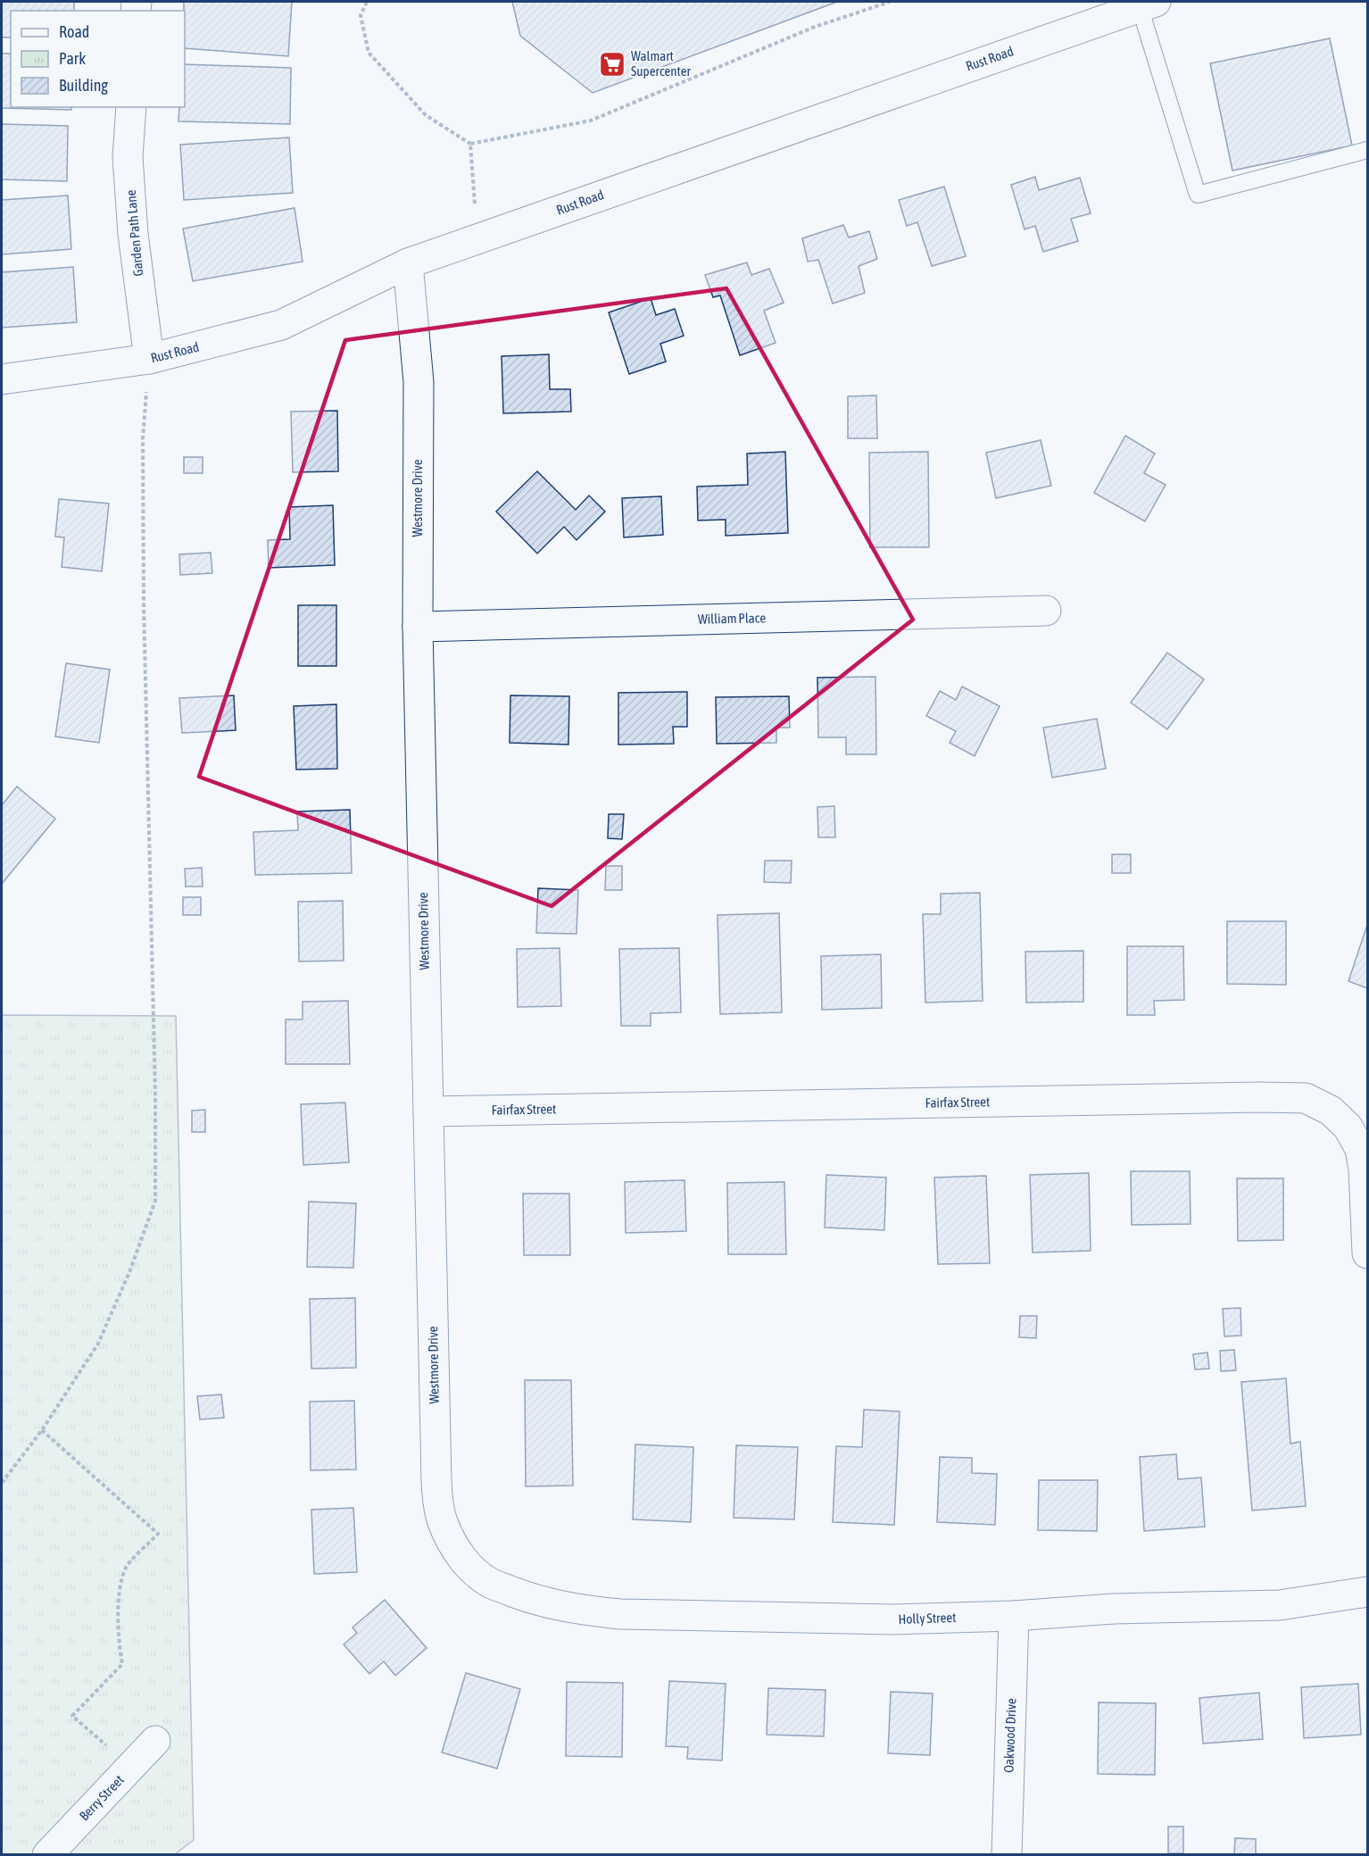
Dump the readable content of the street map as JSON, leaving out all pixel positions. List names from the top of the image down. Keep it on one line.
{"streets":{"street":["Rust Road","Garden Path Lane","Westmore Drive","William Place","Fairfax Street","Holly Street","Oakwood Drive","Berry Street"]},"crossings":[["Rust Road","Garden Path Lane"],["Rust Road","Westmore Drive"],["Westmore Drive","William Place"],["Westmore Drive","Fairfax Street"],["Westmore Drive","Holly Street"],["Holly Street","Oakwood Drive"]],"places":{"supermarket":["Walmart Supercenter"]},"legend":["Road","Park","Building"]}
